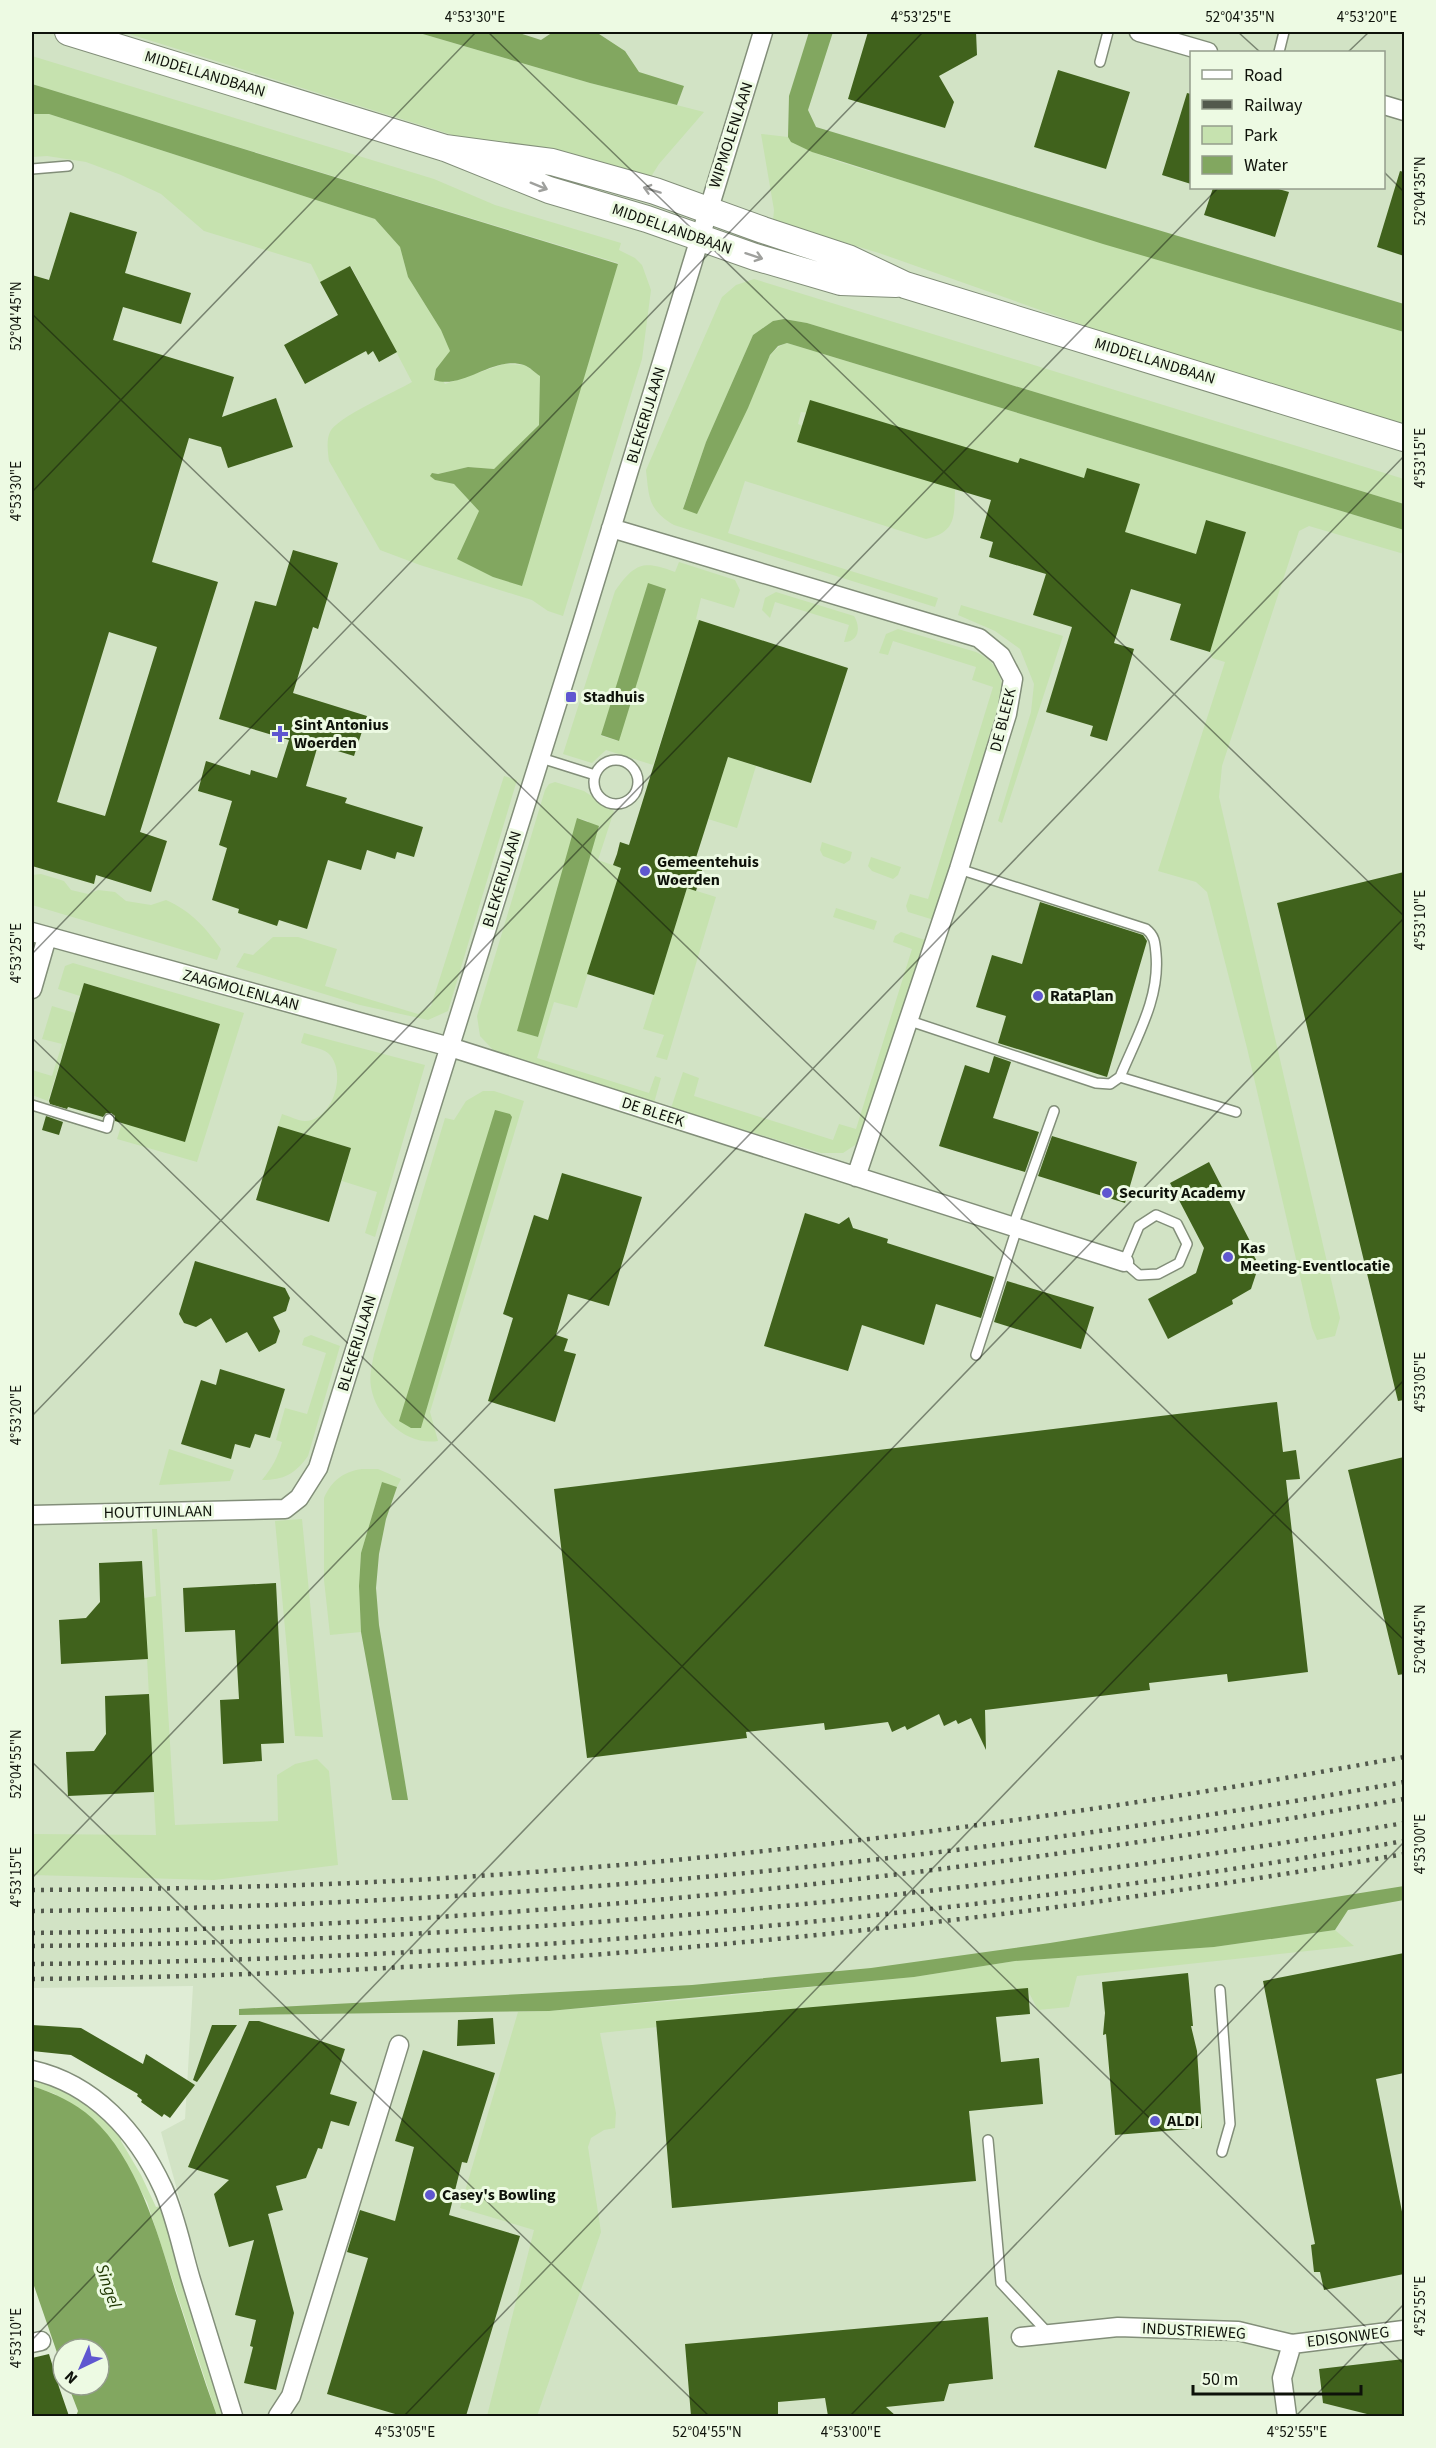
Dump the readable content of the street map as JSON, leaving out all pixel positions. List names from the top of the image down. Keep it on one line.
{"streets":{"main road":["MIDDELLANDBAAN"],"street":["WIPMOLENLAAN","BLEKERIJLAAN","DE BLEEK","ZAAGMOLENLAAN","HOUTTUINLAAN","INDUSTRIEWEG","EDISONWEG"]},"crossings":[["MIDDELLANDBAAN","WIPMOLENLAAN"],["MIDDELLANDBAAN","BLEKERIJLAAN"],["WIPMOLENLAAN","BLEKERIJLAAN"],["BLEKERIJLAAN","DE BLEEK"],["BLEKERIJLAAN","ZAAGMOLENLAAN"],["BLEKERIJLAAN","HOUTTUINLAAN"],["DE BLEEK","ZAAGMOLENLAAN"],["INDUSTRIEWEG","EDISONWEG"]],"water":["Singel"],"places":{"transit":["Stadhuis"],"health":["Sint Antonius Woerden"],"other":["Gemeentehuis Woerden","RataPlan","Security Academy","Kas Meeting-Eventlocatie","ALDI","Casey's Bowling"]},"legend":["Road","Railway","Park","Water"],"scale_bar":"50 m","north":"bottom left","coordinates":["4°53'30\"E","4°53'25\"E","52°04'35\"N","4°53'20\"E","52°04'45\"N","4°53'15\"E","4°53'10\"E","4°53'05\"E","52°04'55\"N","4°53'00\"E","4°52'55\"E"]}
